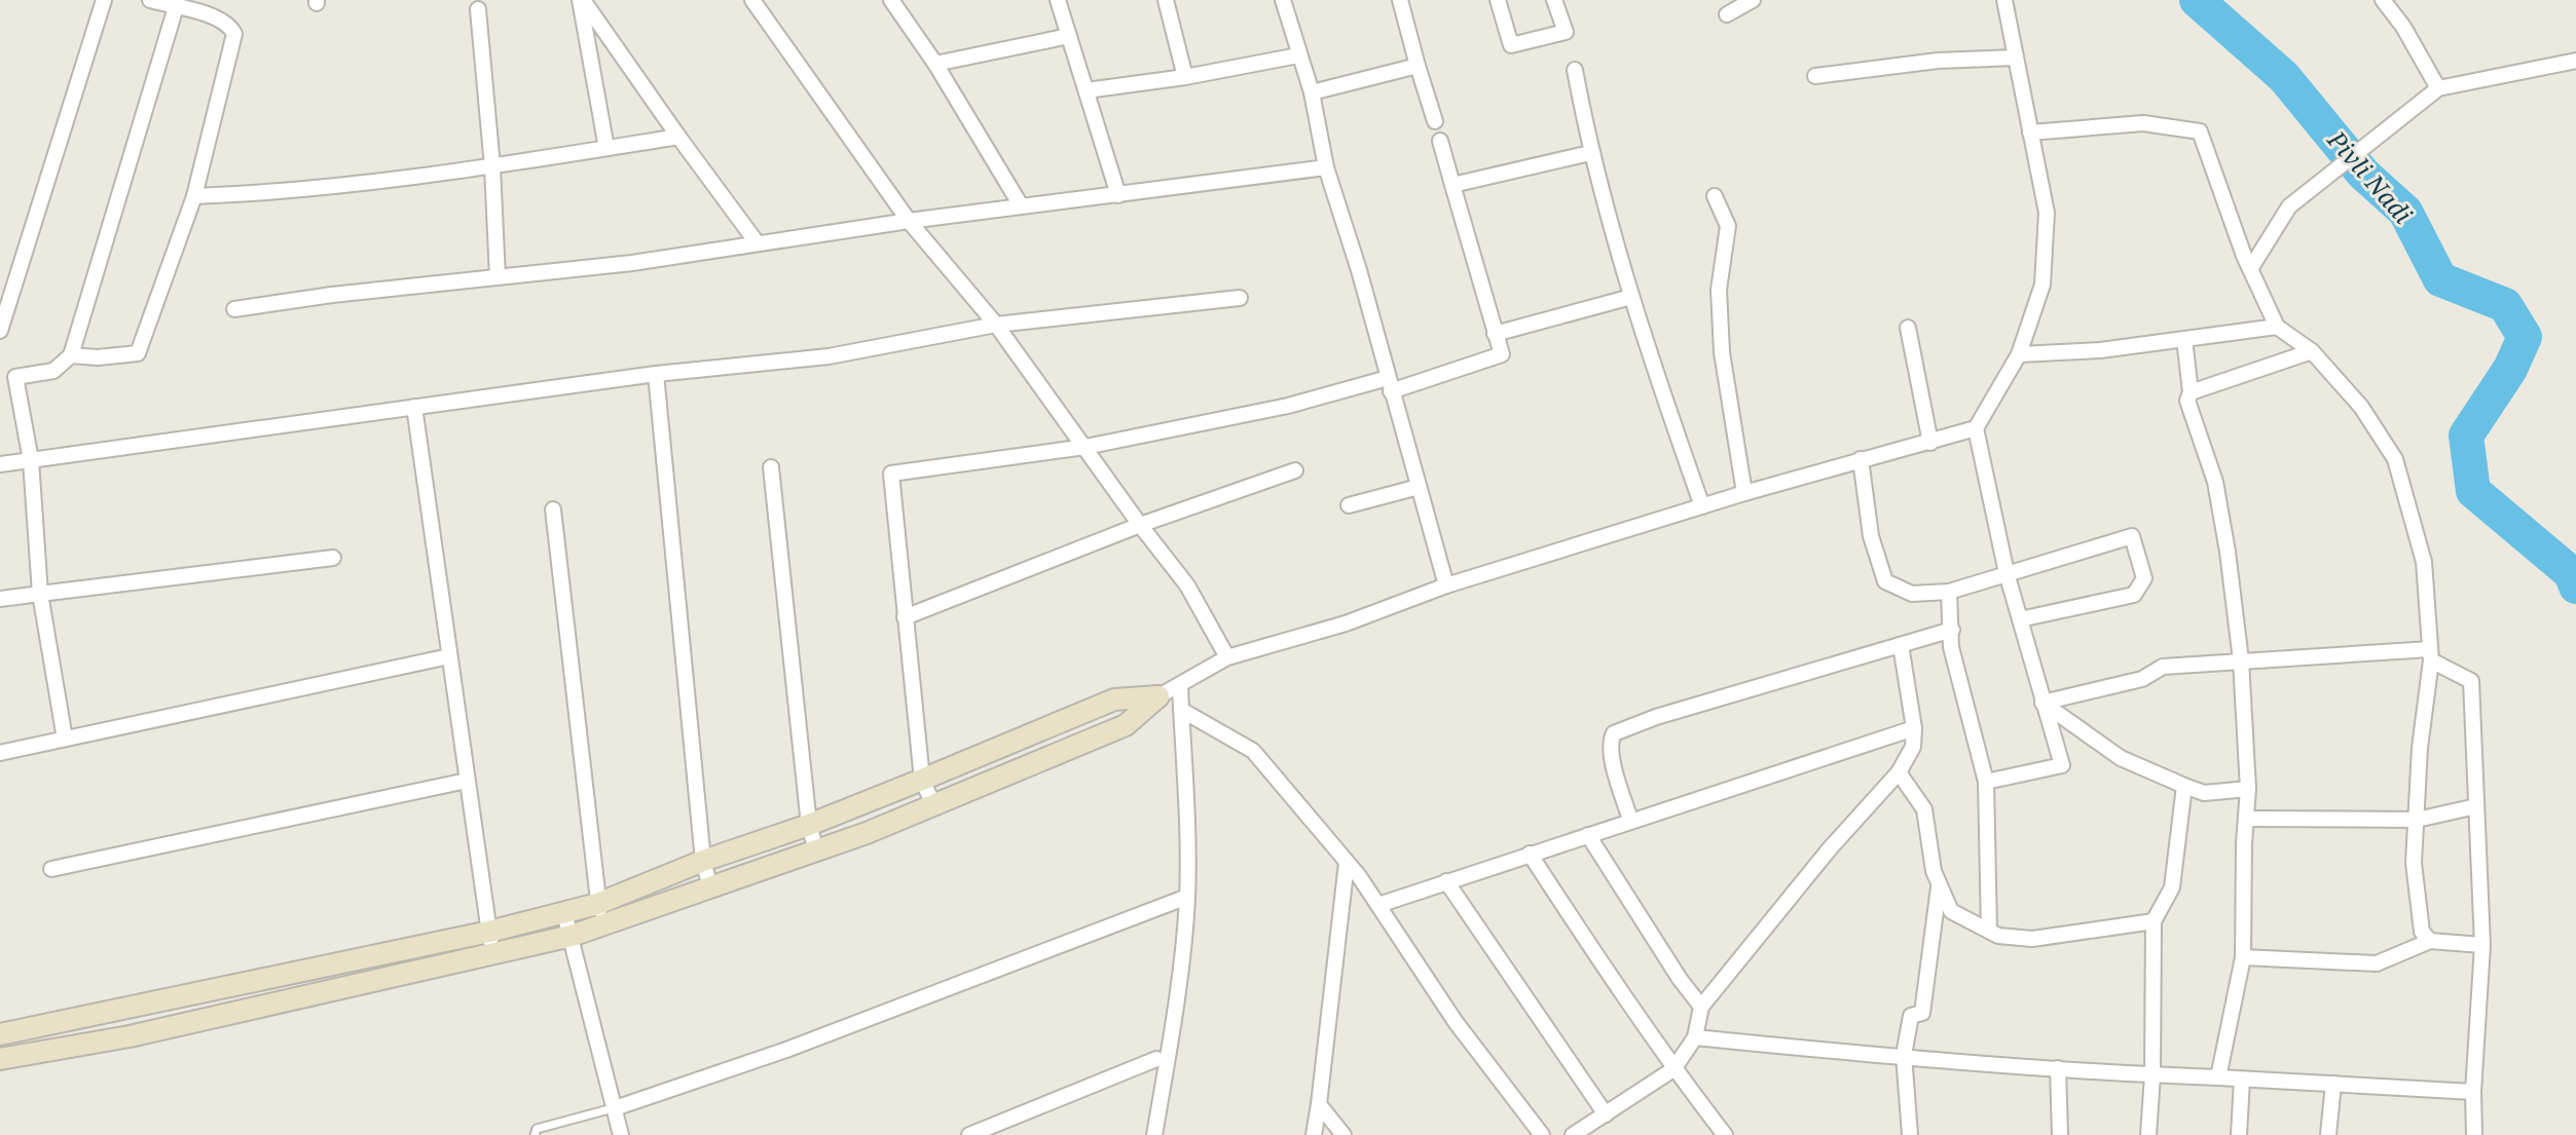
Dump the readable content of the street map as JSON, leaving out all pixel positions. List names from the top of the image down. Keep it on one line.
{"water":["Pivli Nadi"]}
